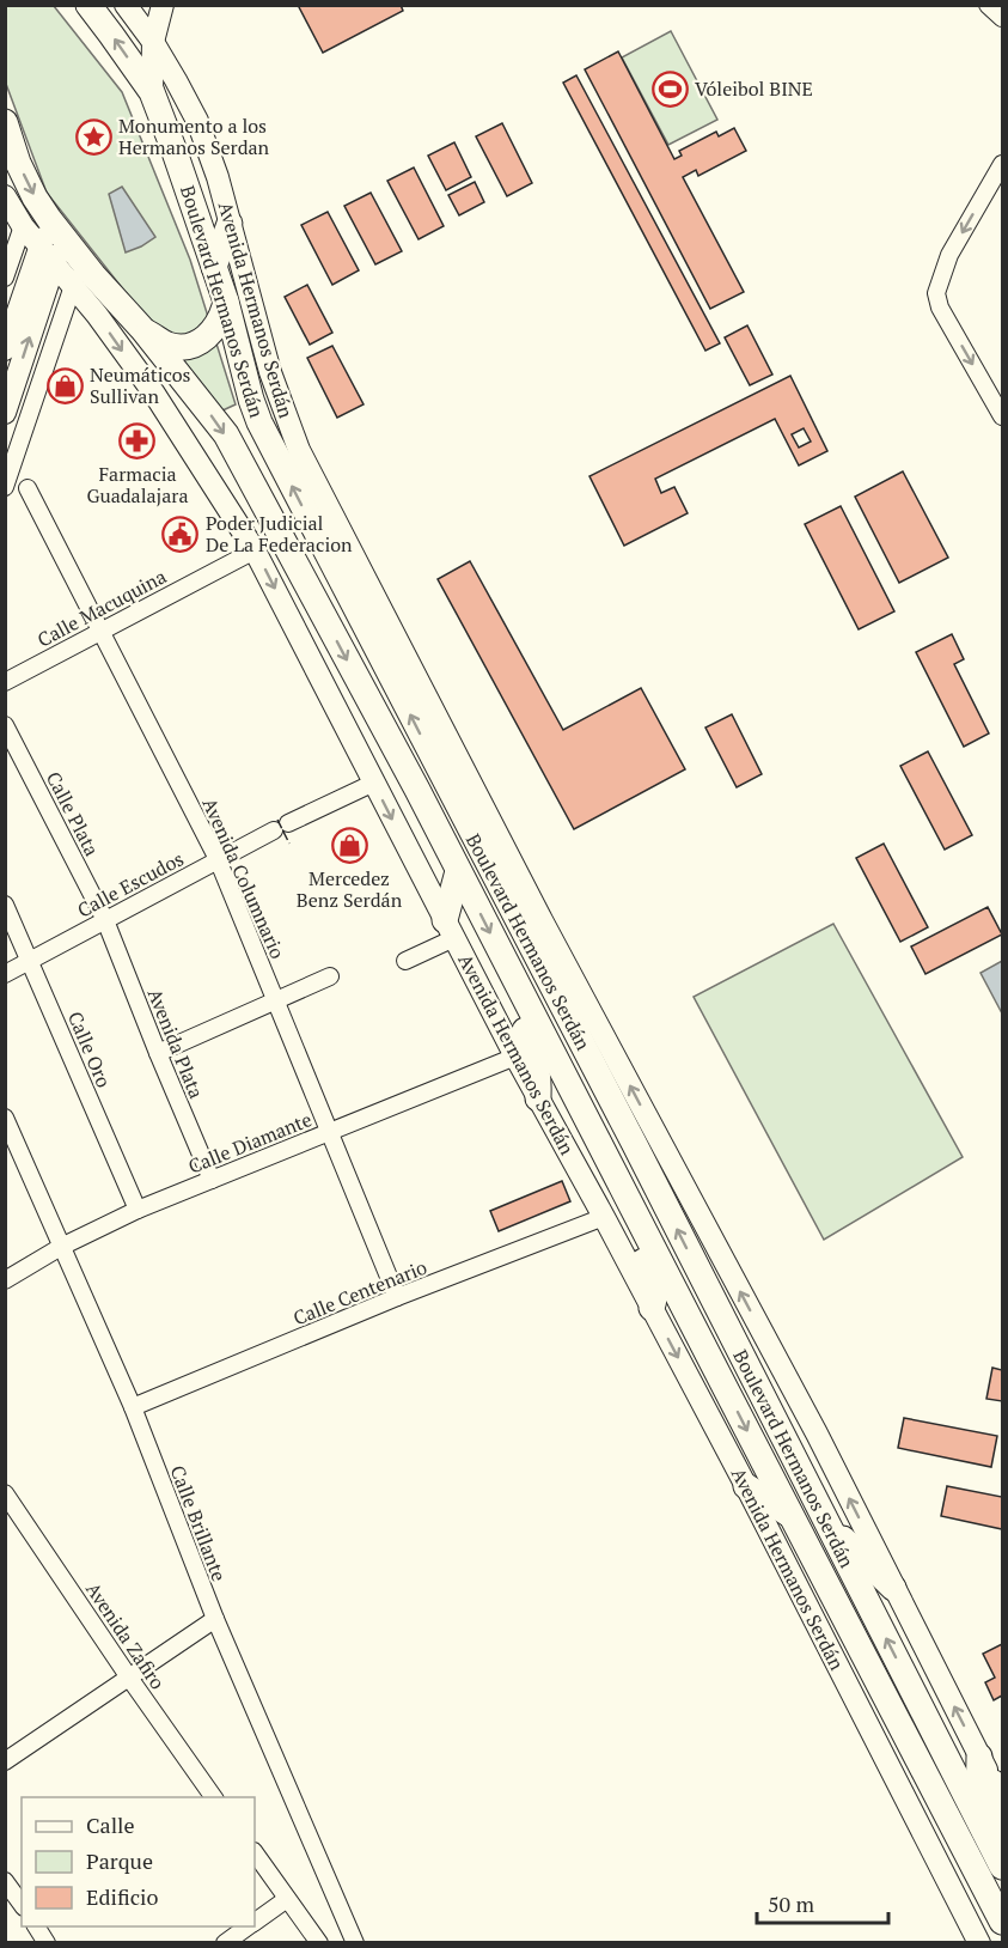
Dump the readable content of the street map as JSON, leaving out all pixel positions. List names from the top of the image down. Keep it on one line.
{"streets":{"main road":["Boulevard Hermanos Serdán","Avenida Hermanos Serdán"],"street":["Calle Macuquina","Calle Plata","Avenida Columnario","Calle Escudos","Avenida Plata","Calle Oro","Calle Diamante","Calle Centenario","Calle Brillante","Avenida Zafiro"]},"crossings":[["Avenida Hermanos Serdán","Calle Macuquina"],["Avenida Hermanos Serdán","Calle Escudos"],["Avenida Hermanos Serdán","Calle Diamante"],["Avenida Hermanos Serdán","Calle Centenario"],["Calle Macuquina","Avenida Columnario"],["Calle Plata","Calle Escudos"],["Calle Plata","Avenida Plata"],["Avenida Columnario","Calle Escudos"],["Avenida Columnario","Calle Diamante"],["Avenida Columnario","Calle Centenario"],["Calle Escudos","Avenida Plata"],["Calle Escudos","Calle Oro"],["Avenida Plata","Calle Diamante"],["Calle Oro","Calle Diamante"],["Calle Diamante","Calle Brillante"],["Calle Centenario","Calle Brillante"]],"places":{"sports":["Vóleibol BINE"],"place":["Monumento a los Hermanos Serdan"],"shop":["Neumáticos Sullivan","Mercedez Benz Serdán"],"pharmacy":["Farmacia Guadalajara"],"public building":["Poder Judicial De La Federacion"]},"legend":["Calle","Parque","Edificio"],"scale_bar":"50 m"}
